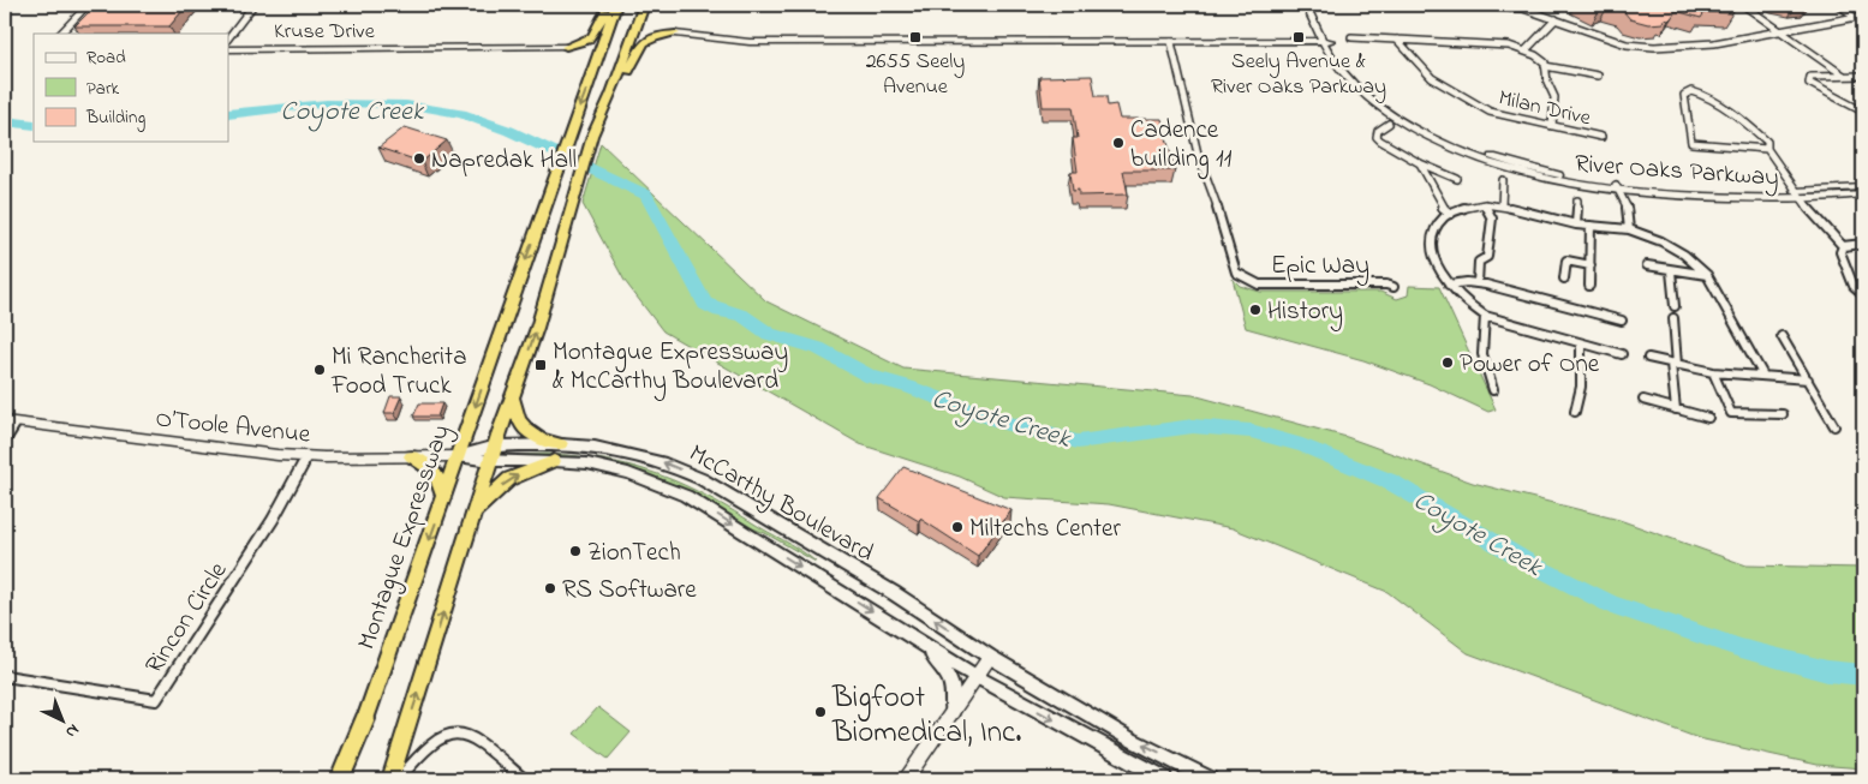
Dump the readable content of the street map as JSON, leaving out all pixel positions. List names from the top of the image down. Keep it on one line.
{"streets":{"highway":["Montague Expressway"],"main road":["McCarthy Boulevard"],"street":["Kruse Drive","Milan Drive","River Oaks Parkway","Epic Way","O’Toole Avenue","Rincon Circle"]},"crossings":[["O’Toole Avenue","McCarthy Boulevard"],["O’Toole Avenue","Montague Expressway"],["O’Toole Avenue","Rincon Circle"],["McCarthy Boulevard","Montague Expressway"]],"water":["Coyote Creek"],"places":{"transit":["2655 Seely Avenue","Seely Avenue & River Oaks Parkway","Montague Expressway & McCarthy Boulevard"],"other":["Cadence building 11","Napredak Hall","History","Power of One","Mi Rancherita Food Truck","Miltechs Center","ZionTech","RS Software","Bigfoot Biomedical, Inc."]},"legend":["Road","Park","Building"],"north":"bottom right"}
